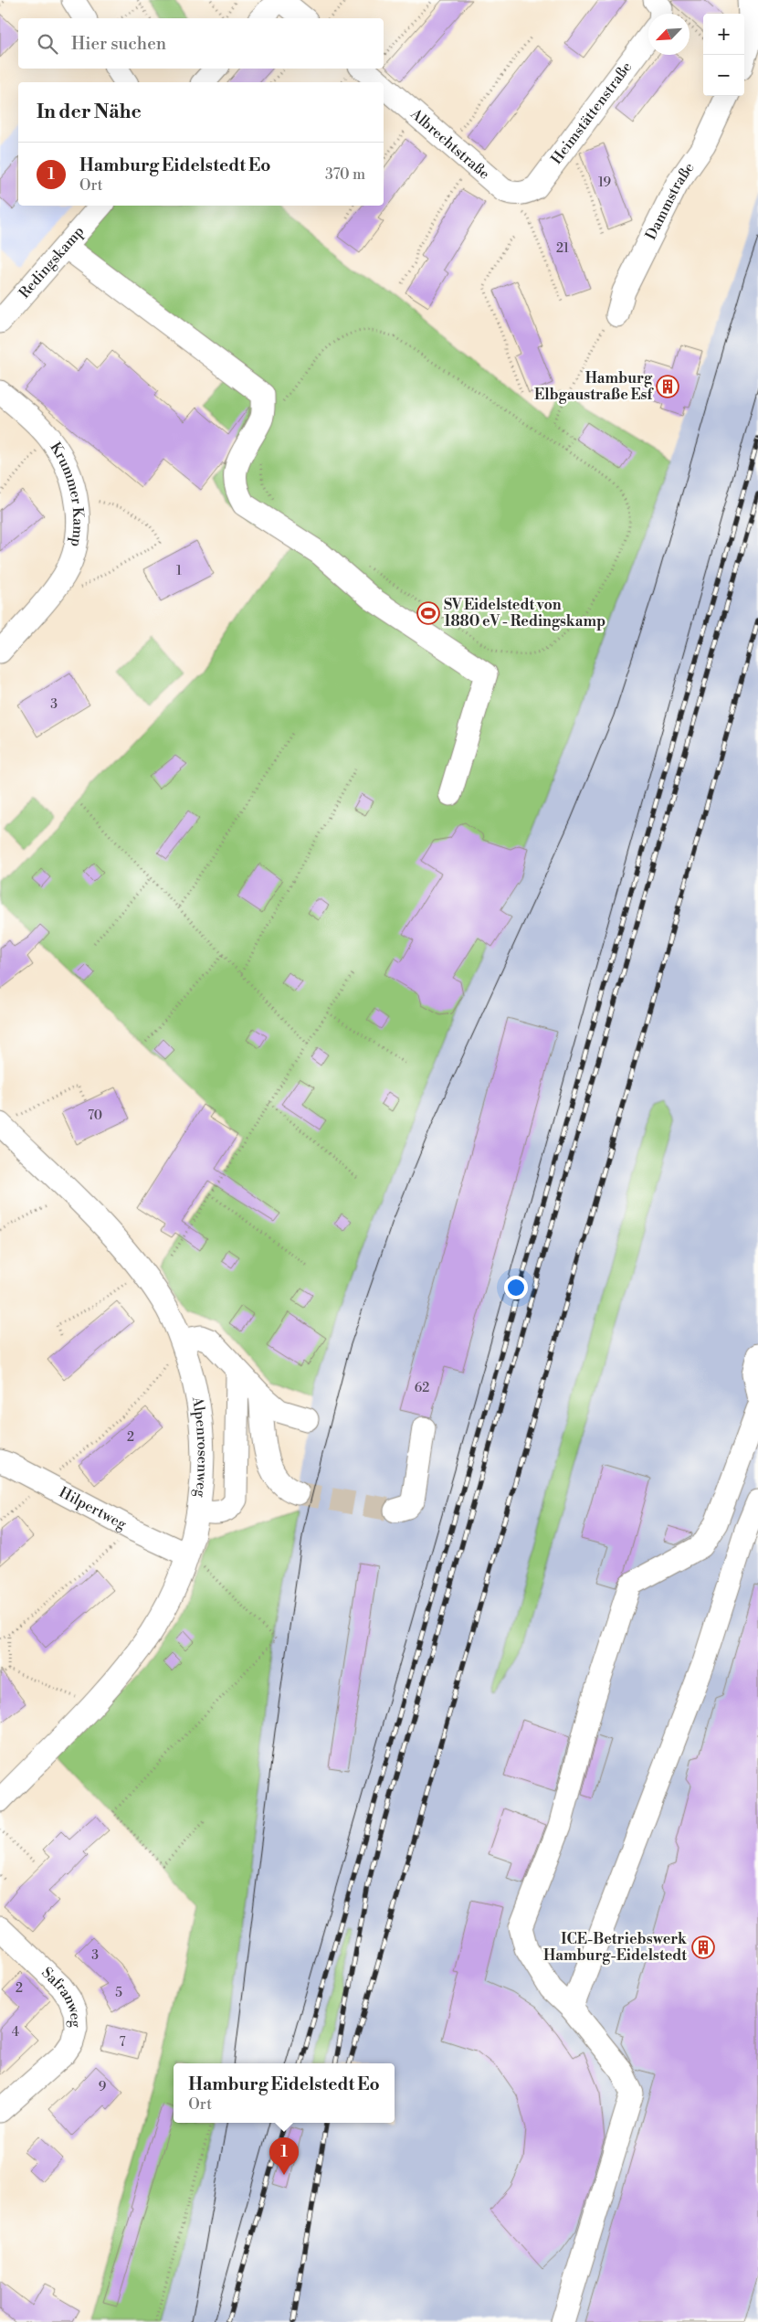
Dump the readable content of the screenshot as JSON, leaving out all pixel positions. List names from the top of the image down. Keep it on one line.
{"streets":{"street":["Heimstättenstraße","Albrechtstraße","Dammstraße","Redingskamp","Krummer Kamp","Alpenrosenweg","Hilpertweg","Safranweg"]},"crossings":[["Heimstättenstraße","Albrechtstraße"],["Alpenrosenweg","Hilpertweg"]],"places":{"building":["Hamburg Elbgaustraße Esf","ICE-Betriebswerk Hamburg-Eidelstedt"],"sports":["SV Eidelstedt von 1880 eV - Redingskamp"]},"house_numbers":["19","21","1","3","70","62","2","3","2","5","4","7","9"],"north":"bottom left","page":{"map_buttons":["+","−"],"search":"Hier suchen","heading":"In der Nähe","list":[{"mark":"1","name":"Hamburg Eidelstedt Eo","note":"Ort","value":"370 m"}],"popup":["Hamburg Eidelstedt Eo","Ort"],"pins":"1"}}
